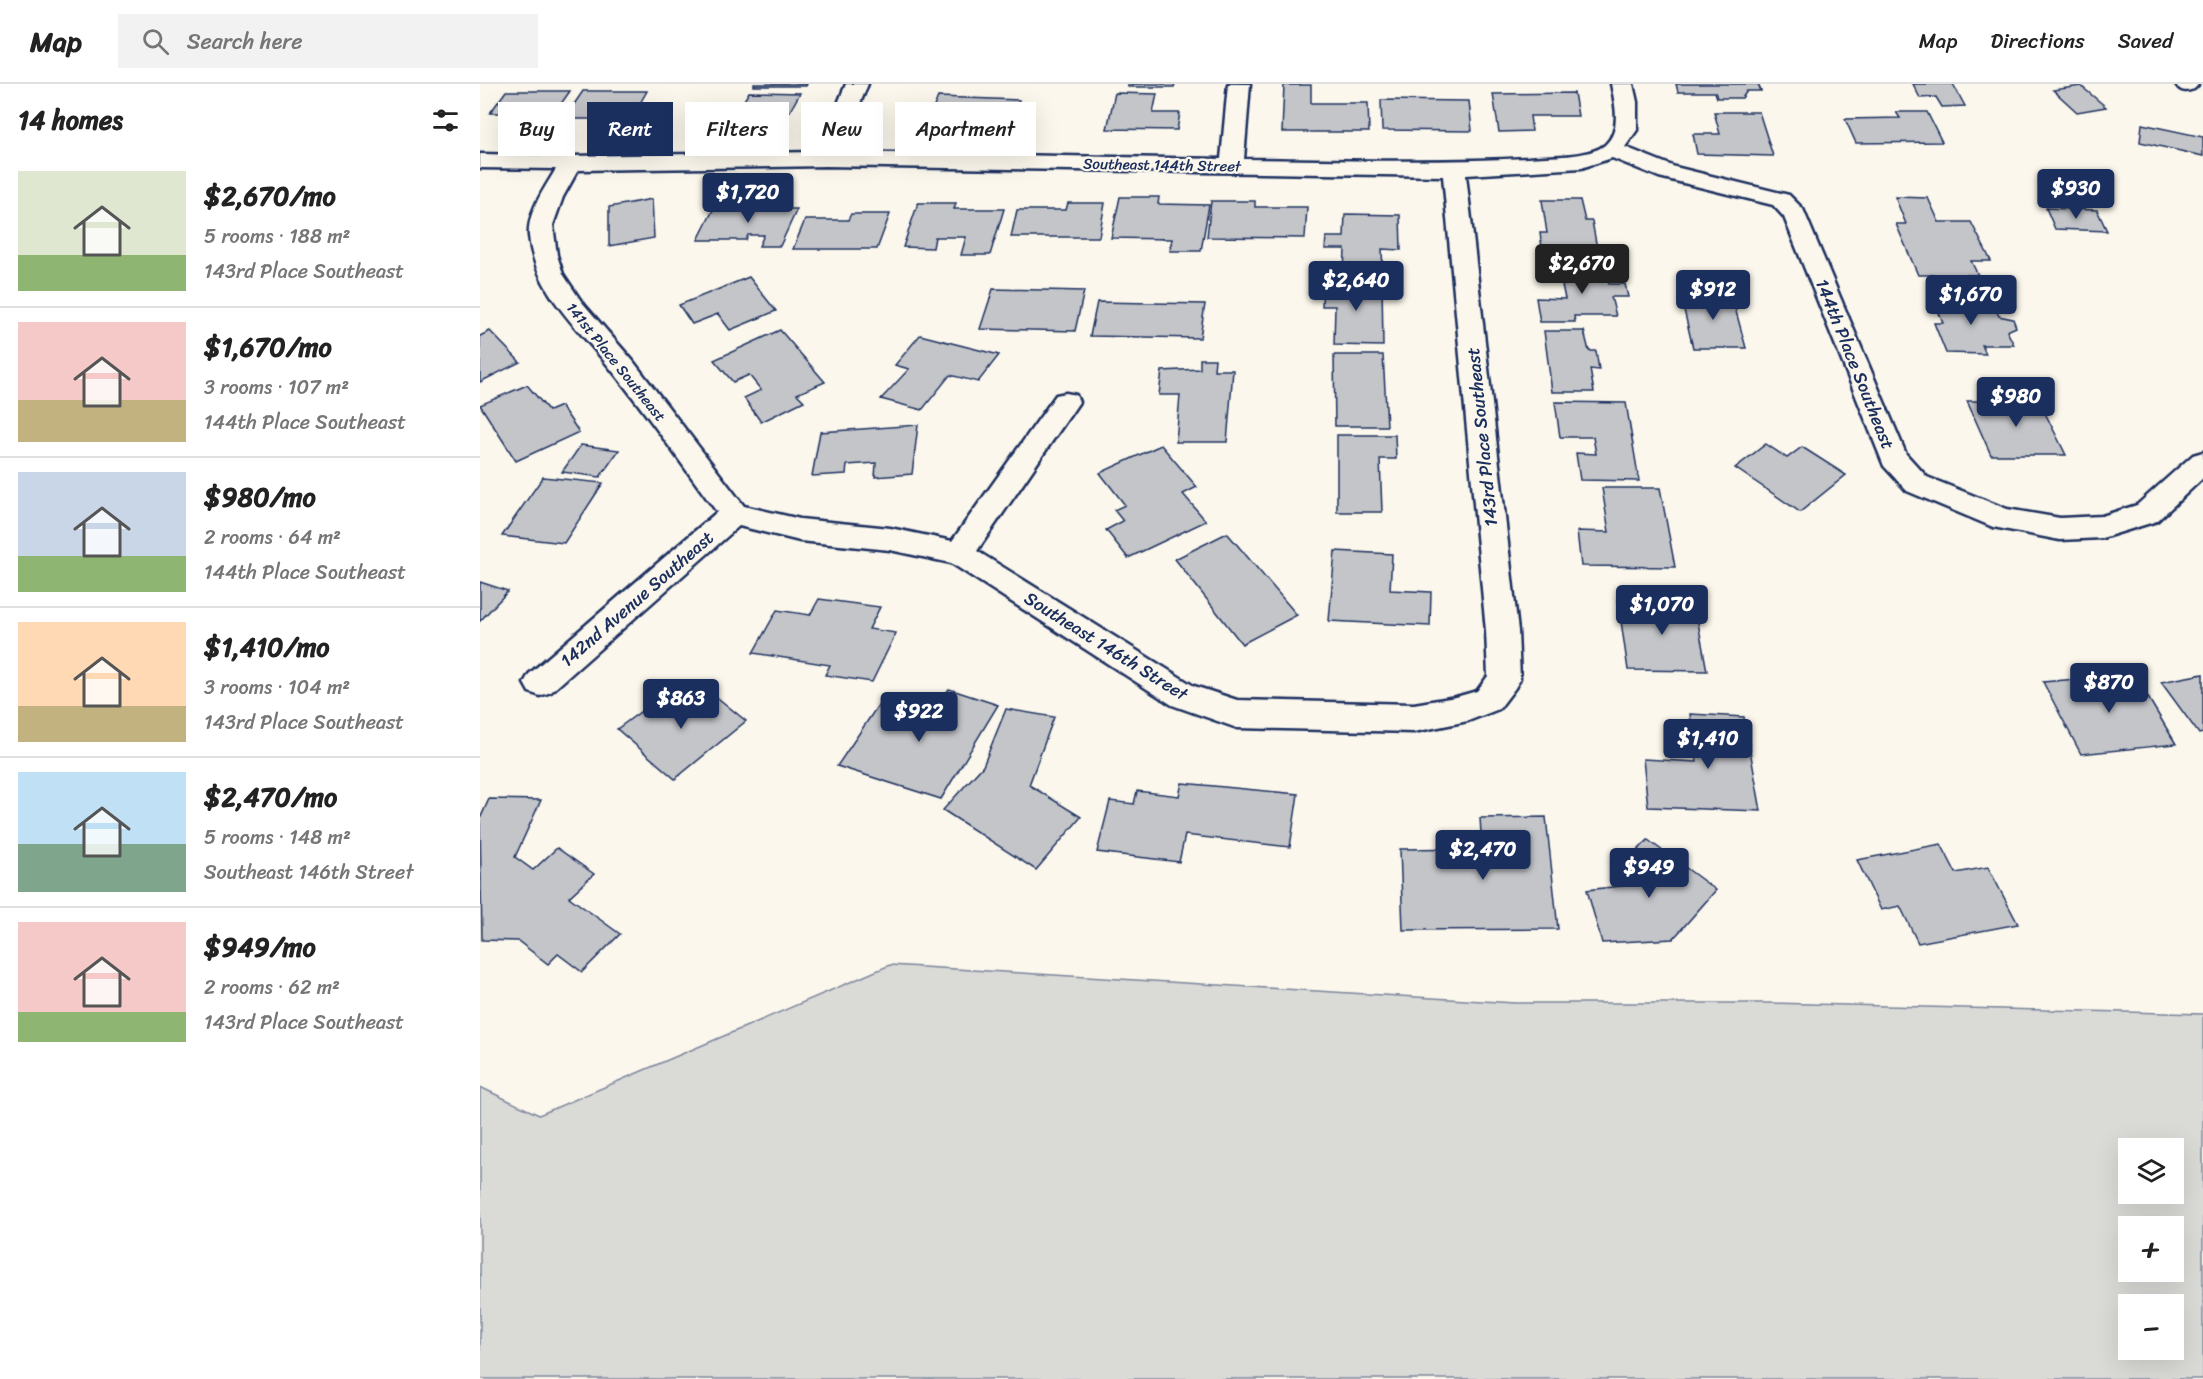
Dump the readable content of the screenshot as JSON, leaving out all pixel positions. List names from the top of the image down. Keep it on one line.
{"streets":{"street":["Southeast 144th Street","141st Place Southeast","144th Place Southeast","143rd Place Southeast","142nd Avenue Southeast","Southeast 146th Street"]},"crossings":[["Southeast 144th Street","141st Place Southeast"],["Southeast 144th Street","144th Place Southeast"],["Southeast 144th Street","143rd Place Southeast"],["141st Place Southeast","142nd Avenue Southeast"],["141st Place Southeast","Southeast 146th Street"],["143rd Place Southeast","Southeast 146th Street"],["142nd Avenue Southeast","Southeast 146th Street"]],"page":{"header":"Map","search":"Search here","nav":["Map","Directions","Saved"],"heading":"14 homes","chip":["Buy","Rent","Filters","New","Apartment"],"list":[{"name":"$2,670/mo","note":"5 rooms · 188 m² · 143rd Place Southeast"},{"name":"$1,670/mo","note":"3 rooms · 107 m² · 144th Place Southeast"},{"name":"$980/mo","note":"2 rooms · 64 m² · 144th Place Southeast"},{"name":"$1,410/mo","note":"3 rooms · 104 m² · 143rd Place Southeast"},{"name":"$2,470/mo","note":"5 rooms · 148 m² · Southeast 146th Street"},{"name":"$949/mo","note":"2 rooms · 62 m² · 143rd Place Southeast"}],"price":["$930","$1,720","$2,670","$2,640","$912","$1,670","$980","$1,070","$870","$863","$922","$1,410","$2,470","$949"],"map_buttons":["+","−"]}}
